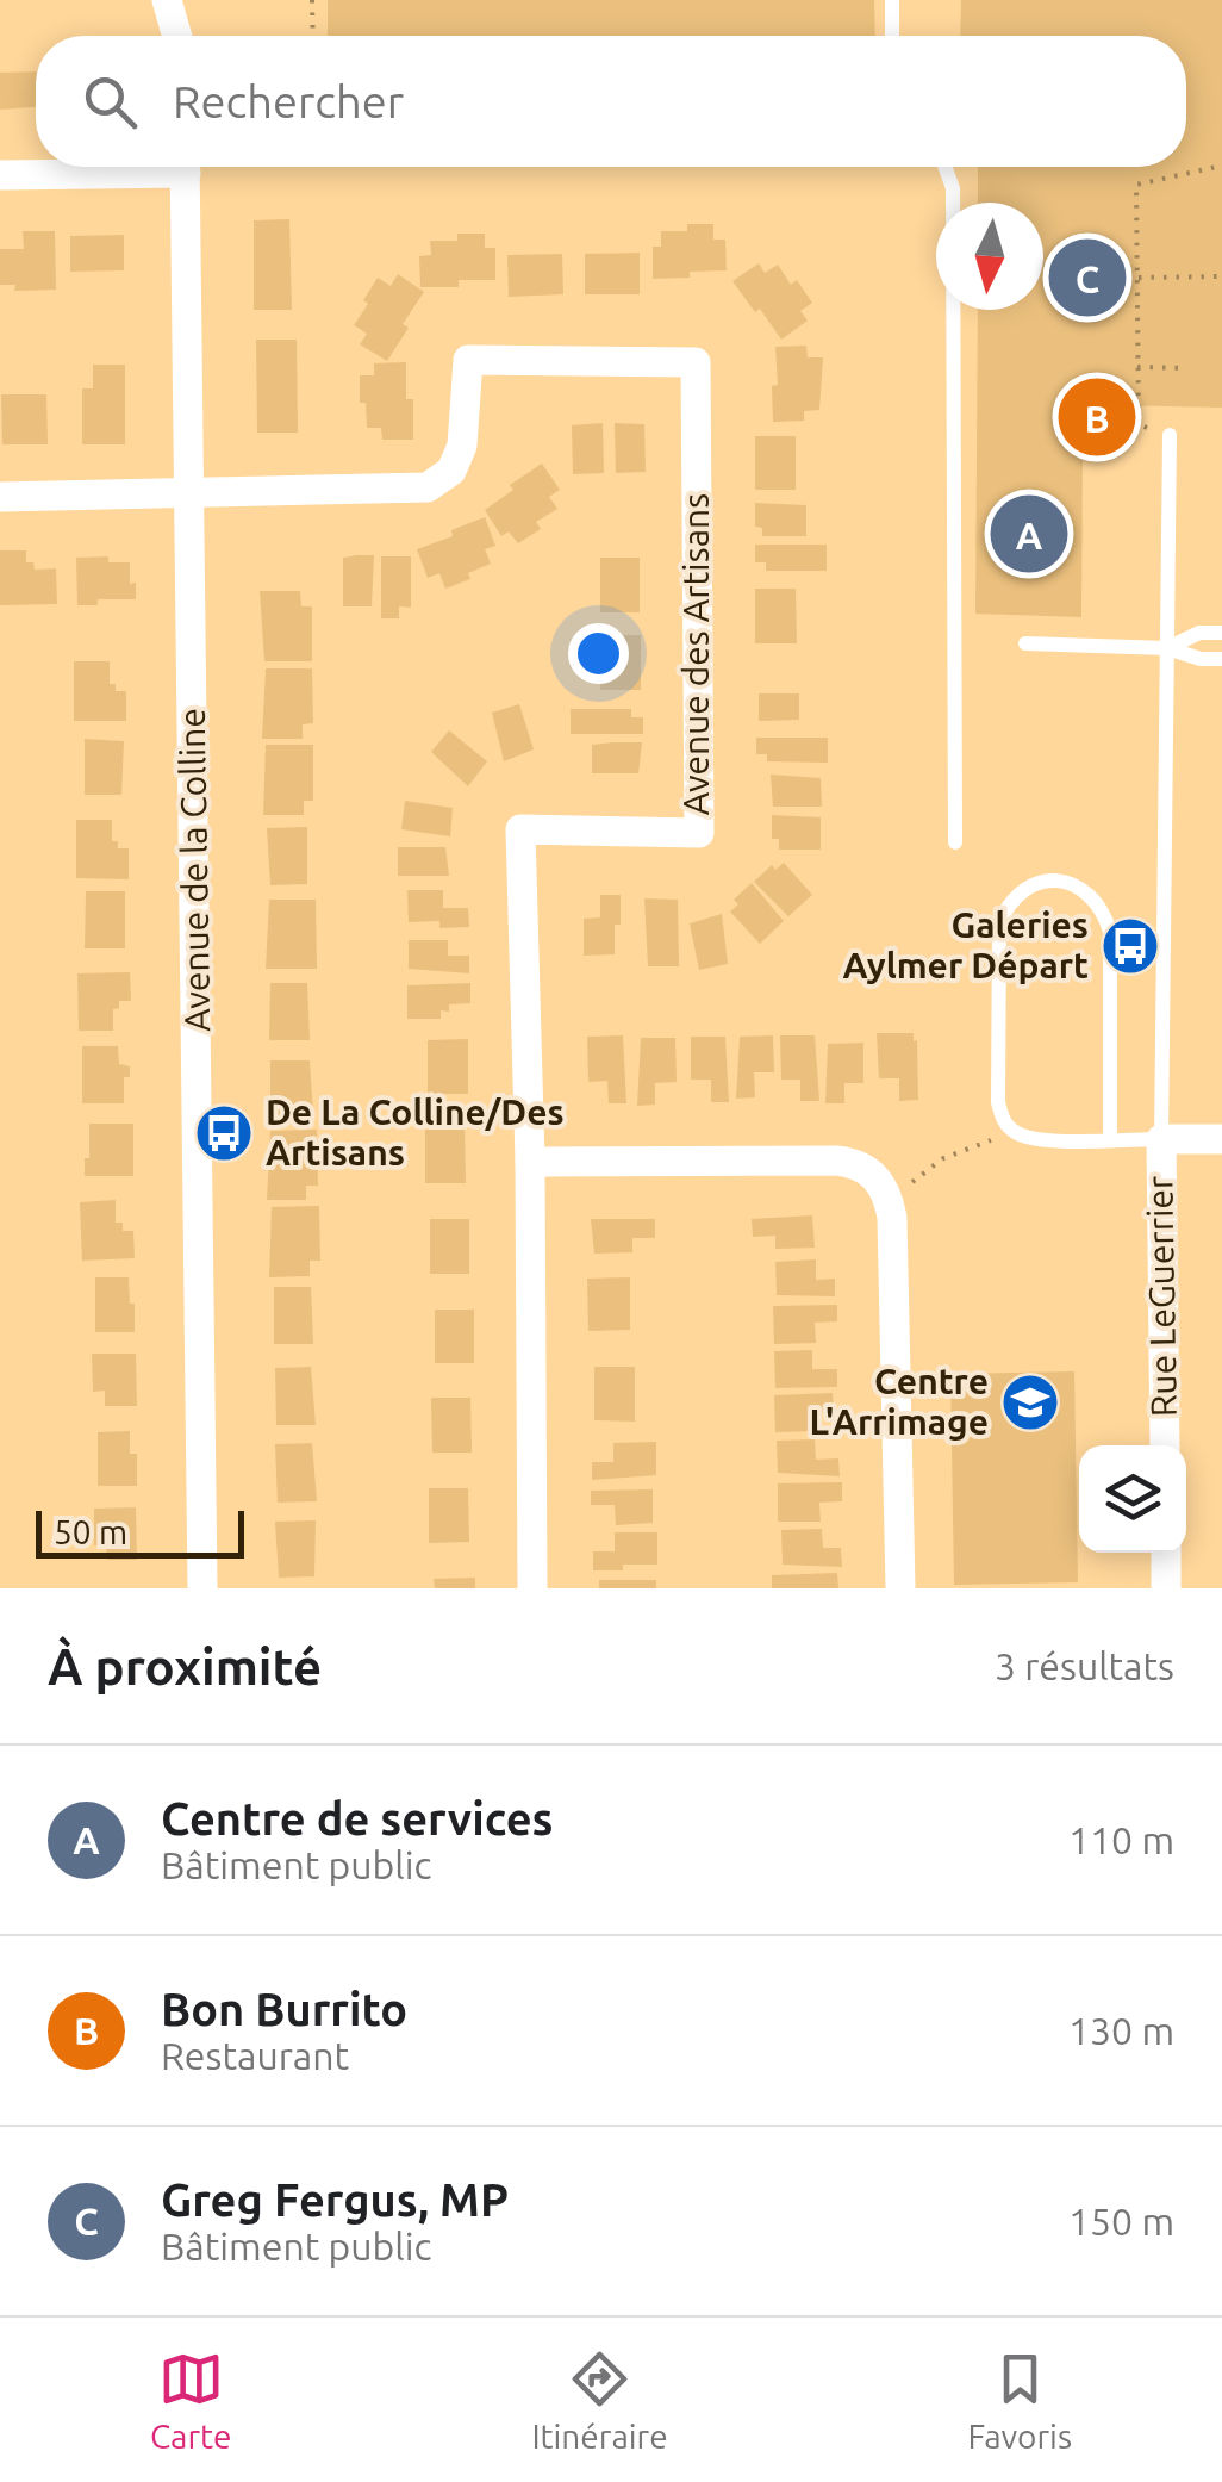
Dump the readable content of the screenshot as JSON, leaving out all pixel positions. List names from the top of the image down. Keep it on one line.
{"streets":{"street":["Avenue des Artisans","Avenue de la Colline","Rue LeGuerrier"]},"crossings":[["Avenue des Artisans","Avenue de la Colline"]],"places":{"bus stop":["Galeries Aylmer Départ","De La Colline/Des Artisans"],"school or university":["Centre L'Arrimage"]},"scale_bar":"50 m","north":"bottom","page":{"search":"Rechercher","pins":["C","B","A"],"scale":"50 m","heading":["À proximité","3 résultats"],"list":[{"mark":"A","name":"Centre de services","note":"Bâtiment public","value":"110 m"},{"mark":"B","name":"Bon Burrito","note":"Restaurant","value":"130 m"},{"mark":"C","name":"Greg Fergus, MP","note":"Bâtiment public","value":"150 m"}],"nav":["Carte","Itinéraire","Favoris"]}}
